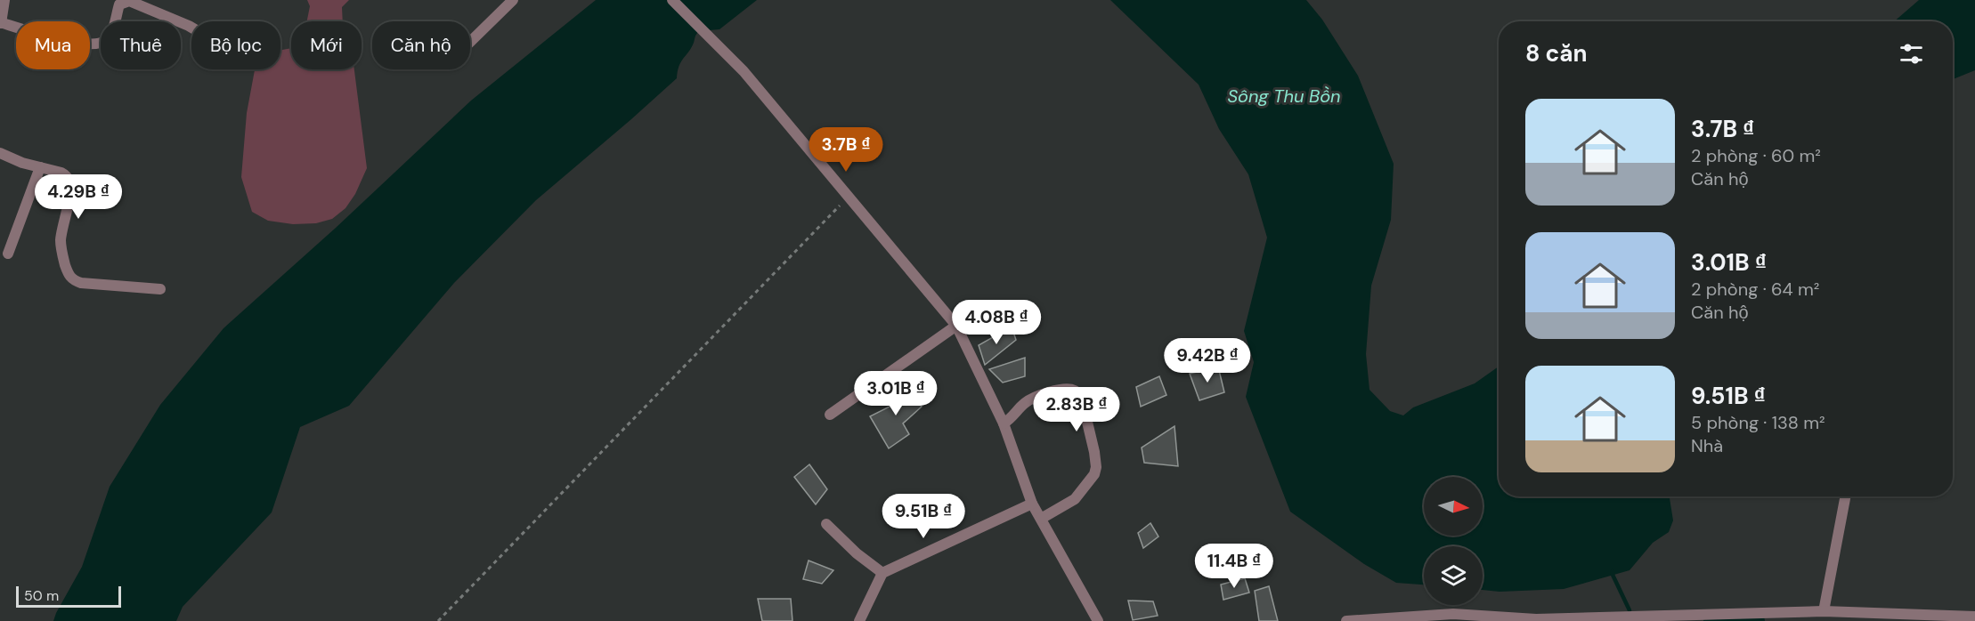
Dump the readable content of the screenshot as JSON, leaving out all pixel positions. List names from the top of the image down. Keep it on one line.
{"water":["Sông Thu Bồn"],"scale_bar":"50 m","north":"right","page":{"chip":["Mua","Thuê","Bộ lọc","Mới","Căn hộ"],"heading":"8 căn","list":[{"name":"3.7B ₫","note":"2 phòng · 60 m² · Căn hộ"},{"name":"3.01B ₫","note":"2 phòng · 64 m² · Căn hộ"},{"name":"9.51B ₫","note":"5 phòng · 138 m² · Nhà"}],"price":["3.7B ₫","4.29B ₫","4.08B ₫","9.42B ₫","3.01B ₫","2.83B ₫","9.51B ₫","11.4B ₫"],"scale":"50 m"}}
